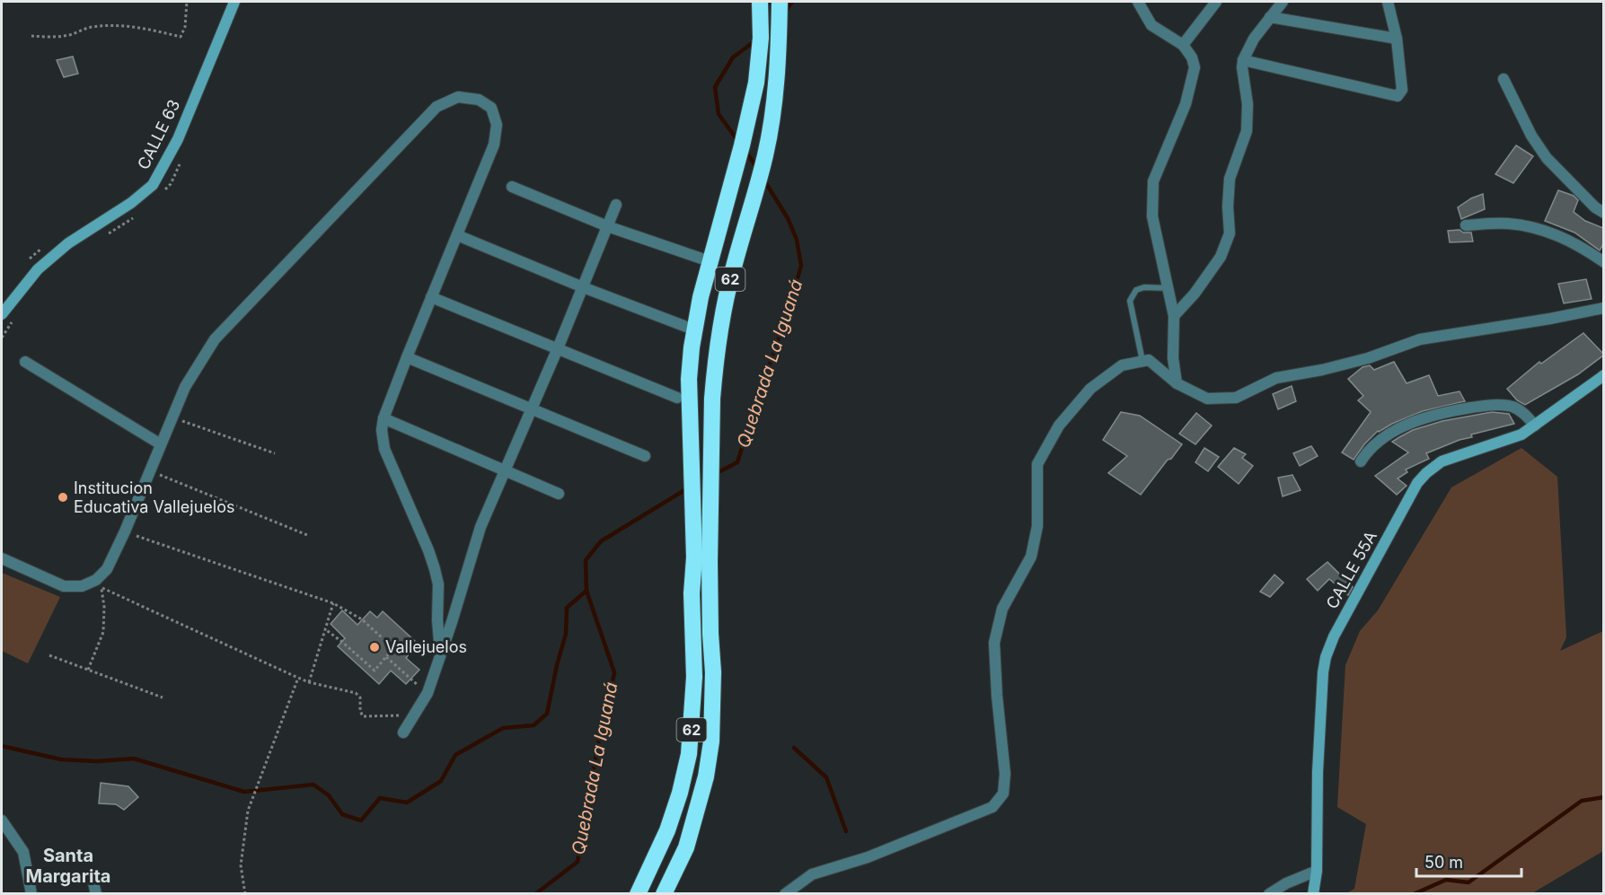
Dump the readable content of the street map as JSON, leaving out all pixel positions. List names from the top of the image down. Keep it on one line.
{"streets":{"highway":["62"],"street":["CALLE 63","CALLE 55A"]},"districts":["Santa Margarita"],"water":["Quebrada La Iguaná"],"places":["Institucion Educativa Vallejuelos","Vallejuelos"],"scale_bar":"50 m"}
